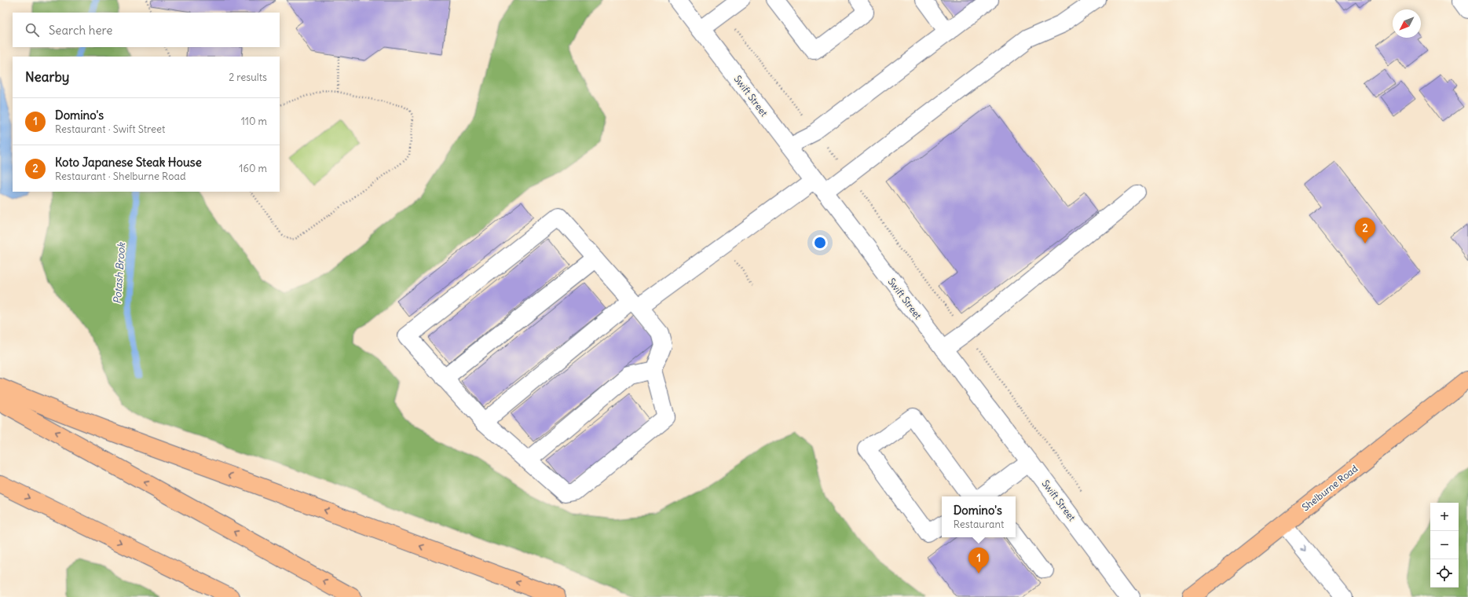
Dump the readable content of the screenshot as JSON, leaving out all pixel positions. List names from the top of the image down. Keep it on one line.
{"streets":{"highway":["Shelburne Road"],"street":["Swift Street"]},"water":["Potash Brook"],"north":"bottom left","page":{"search":"Search here","heading":["Nearby","2 results"],"list":[{"mark":"1","name":"Domino's","note":"Restaurant · Swift Street","value":"110 m"},{"mark":"2","name":"Koto Japanese Steak House","note":"Restaurant · Shelburne Road","value":"160 m"}],"pins":["2","1"],"popup":["Domino's","Restaurant"],"map_buttons":["+","−"]}}
